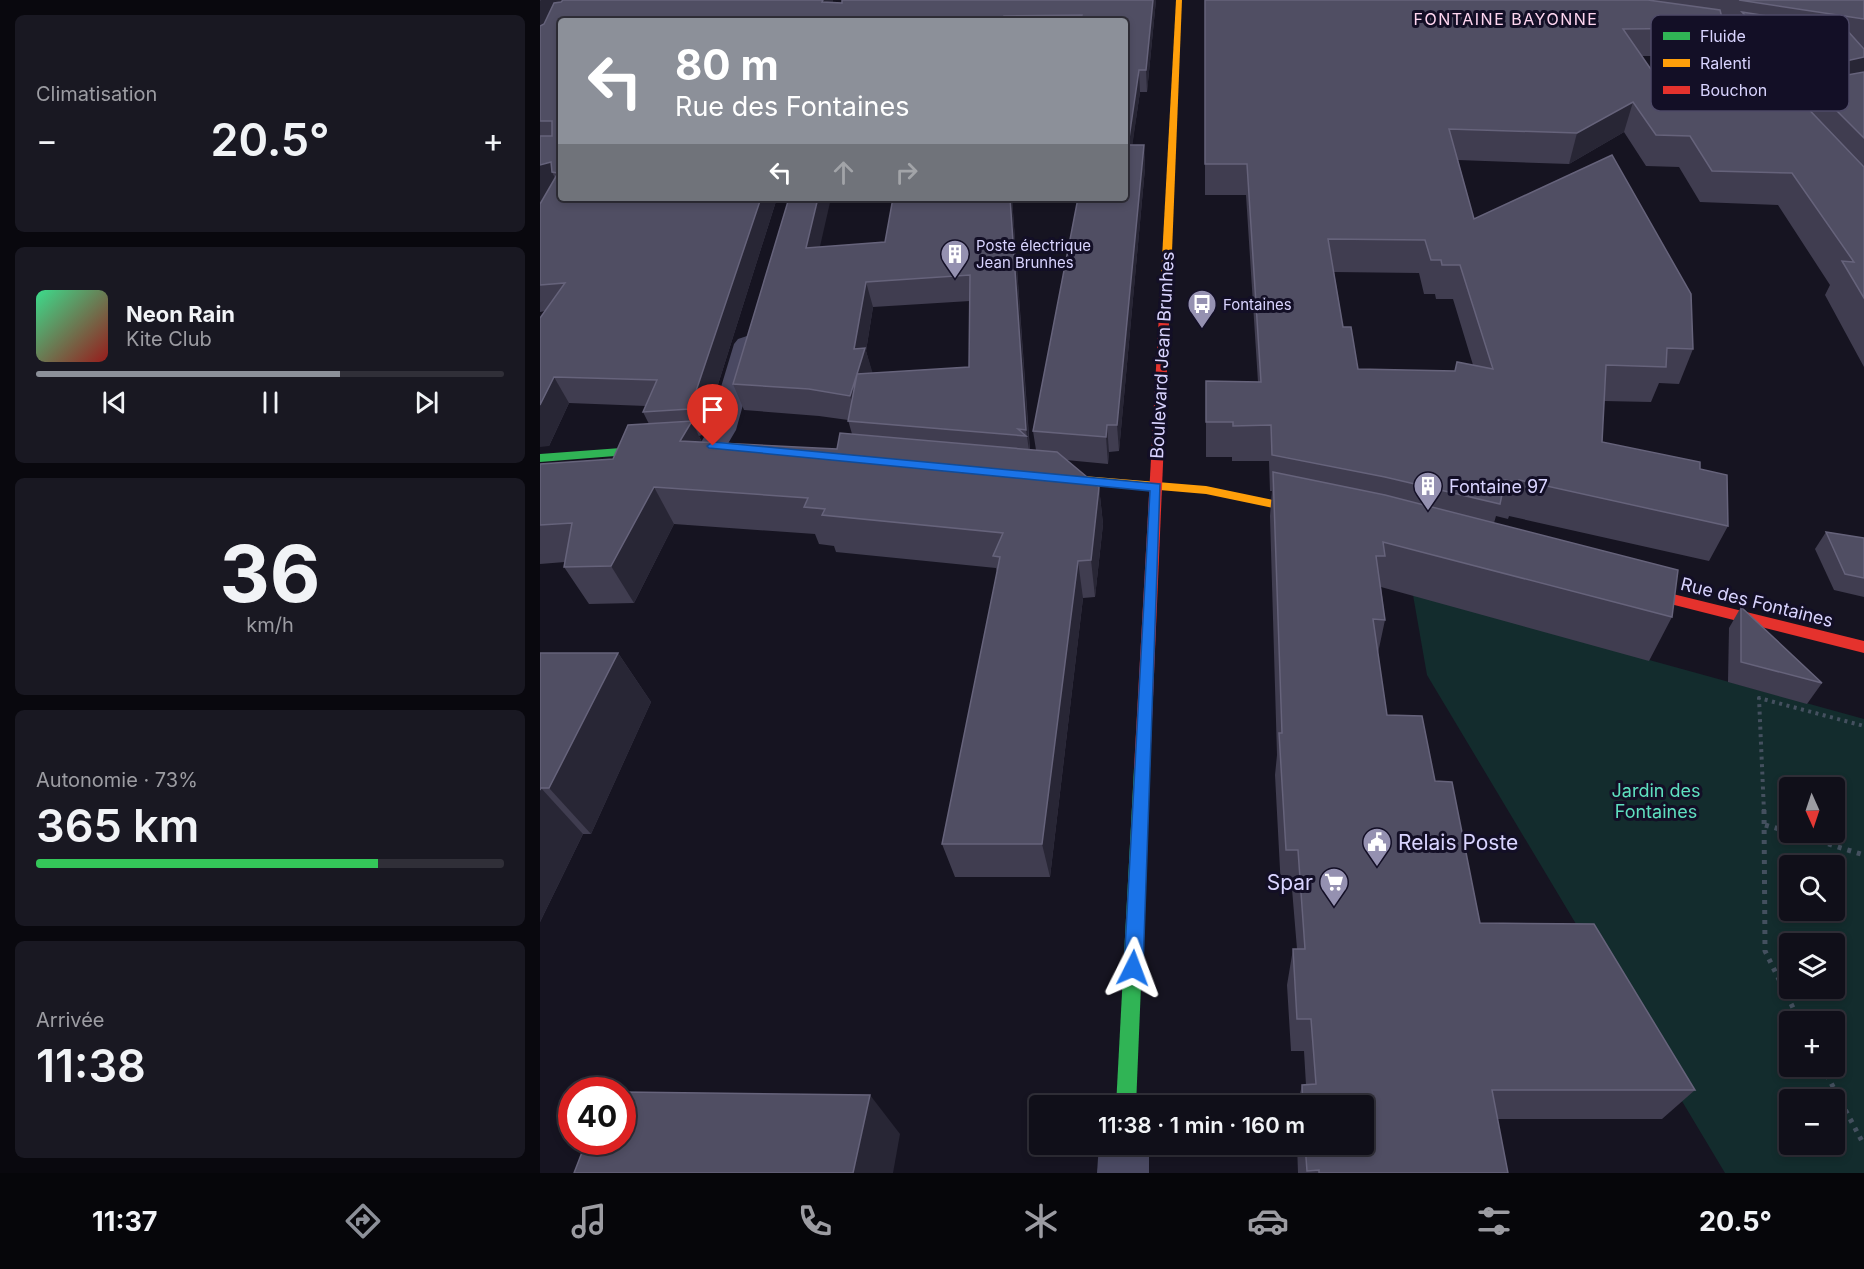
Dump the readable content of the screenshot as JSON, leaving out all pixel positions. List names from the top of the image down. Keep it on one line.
{"streets":{"street":["Boulevard Jean Brunhes","Rue des Fontaines"]},"districts":["FONTAINE BAYONNE"],"parks":["Jardin des Fontaines"],"places":{"building":["Poste électrique Jean Brunhes","Fontaine 97"],"bus stop":["Fontaines"],"public building":["Relais Poste"],"supermarket":["Spar"]},"legend":["Fluide","Ralenti","Bouchon"],"north":"bottom","page":{"tile":["Climatisation",["36","km/h"],["Autonomie · 73%","365 km"],["Arrivée","11:38"]],"turn":["80 m","Rue des Fontaines"],"heat":["−","20.5°","+"],"song":["Neon Rain","Kite Club"],"map_buttons":["+","−"],"limit":"40","trip":"11:38 · 1 min · 160 m","tabs":["11:37","20.5°"]}}
